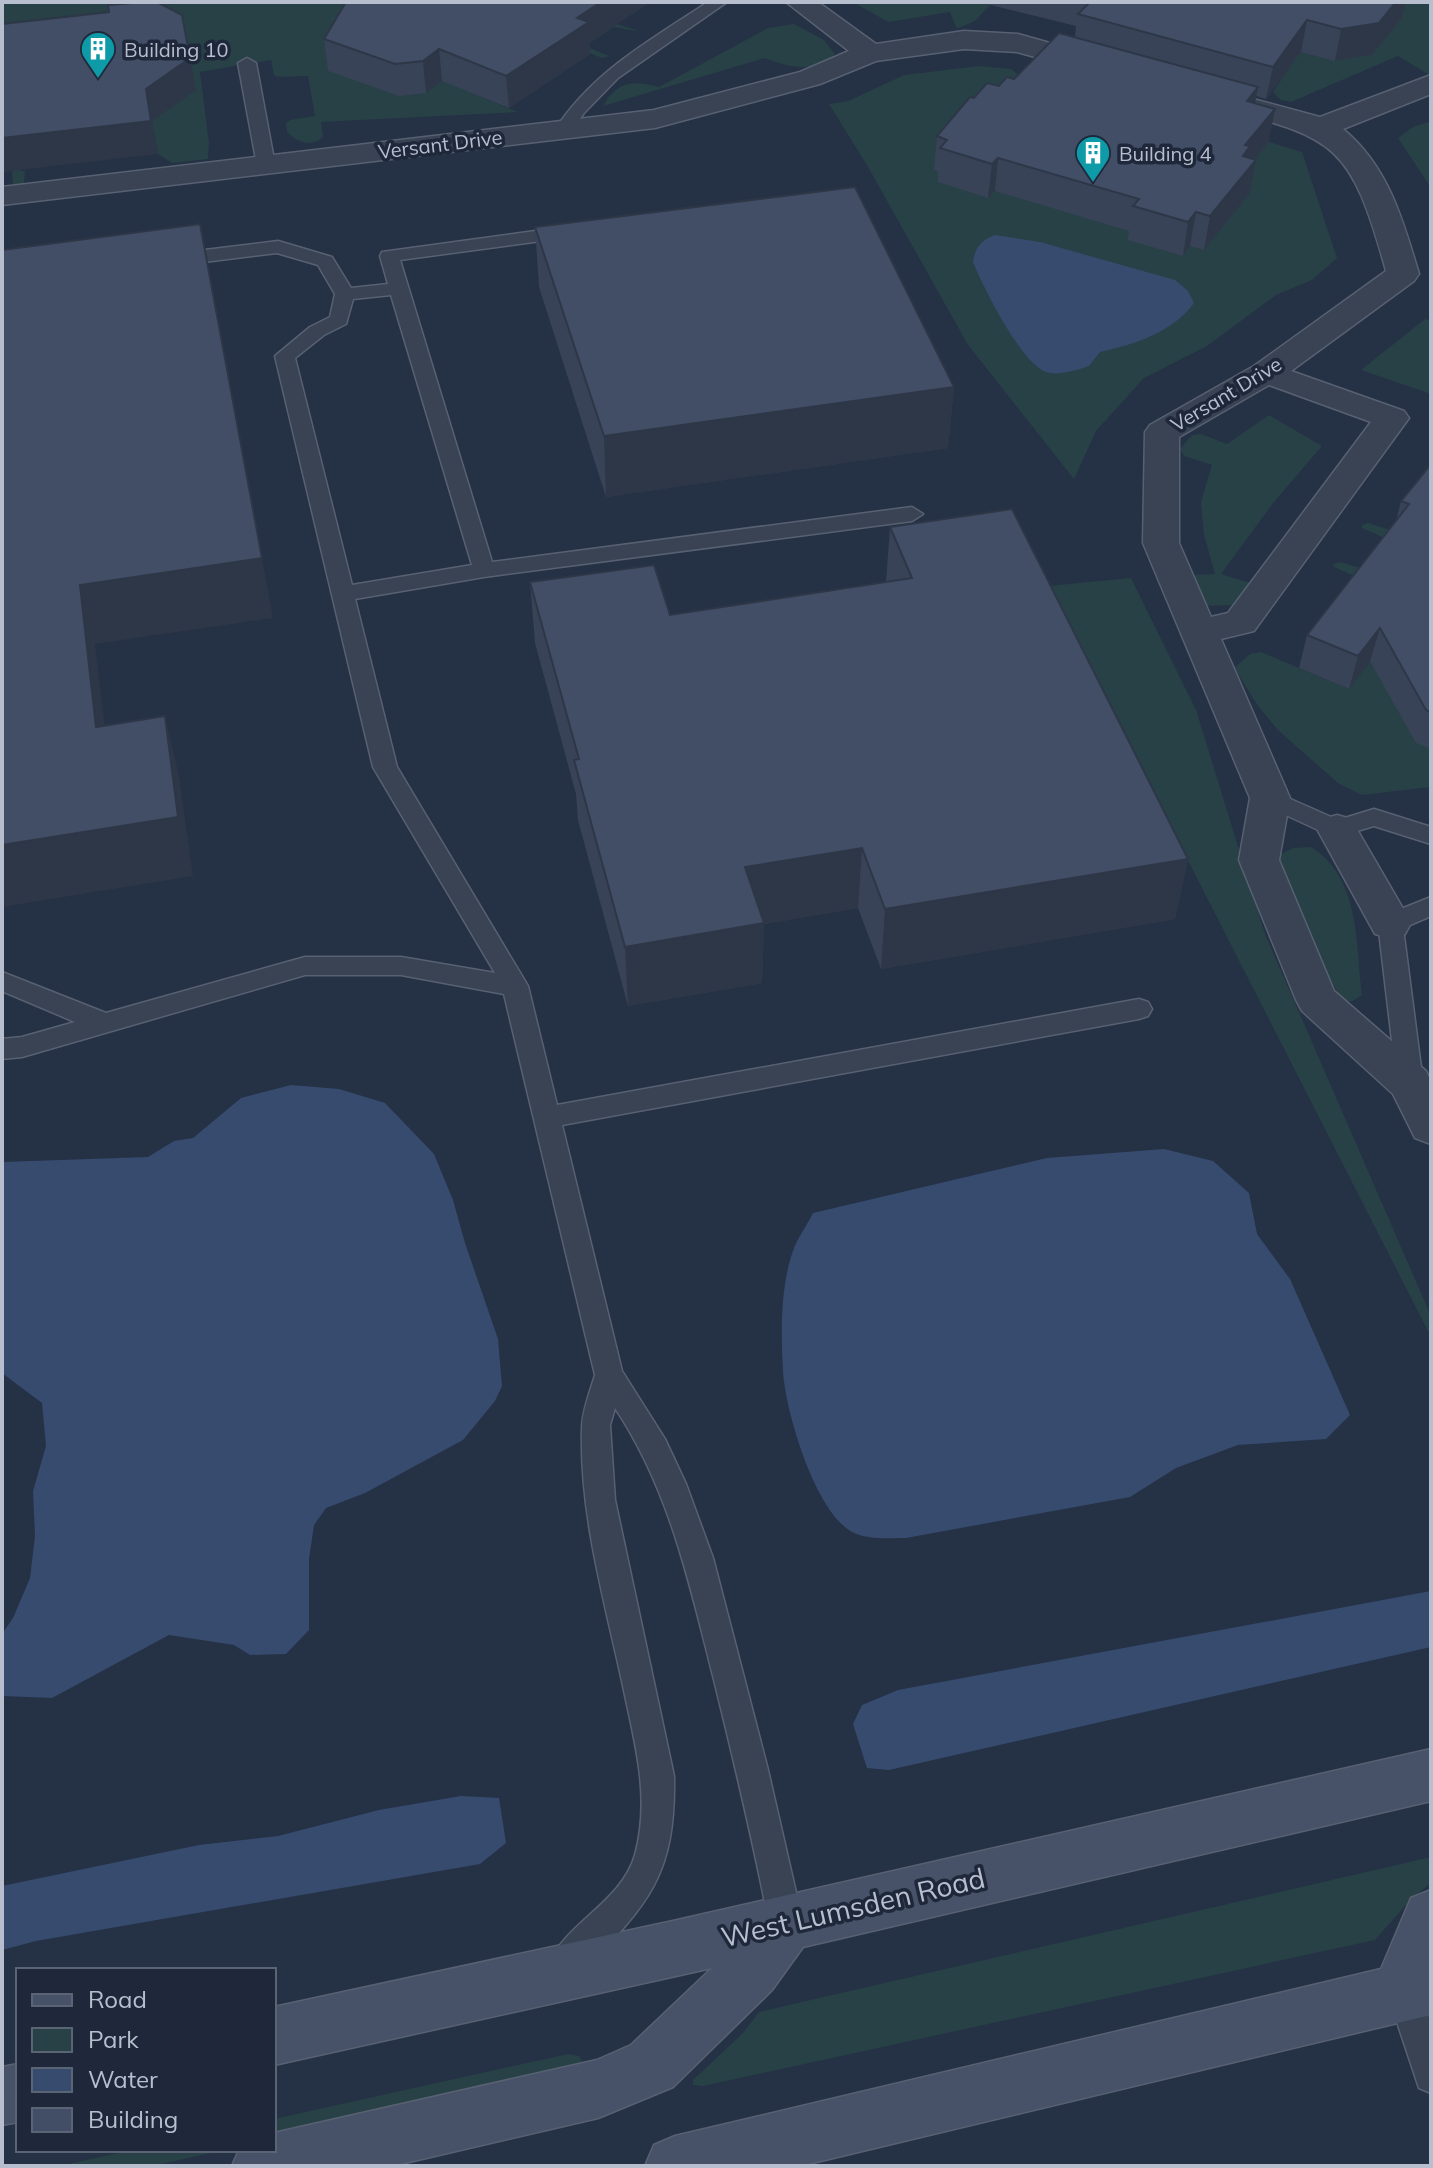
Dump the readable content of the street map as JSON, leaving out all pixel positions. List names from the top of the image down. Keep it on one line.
{"streets":{"main road":["West Lumsden Road"],"street":["Versant Drive"]},"places":{"building":["Building 10","Building 4"]},"legend":["Road","Park","Water","Building"]}
